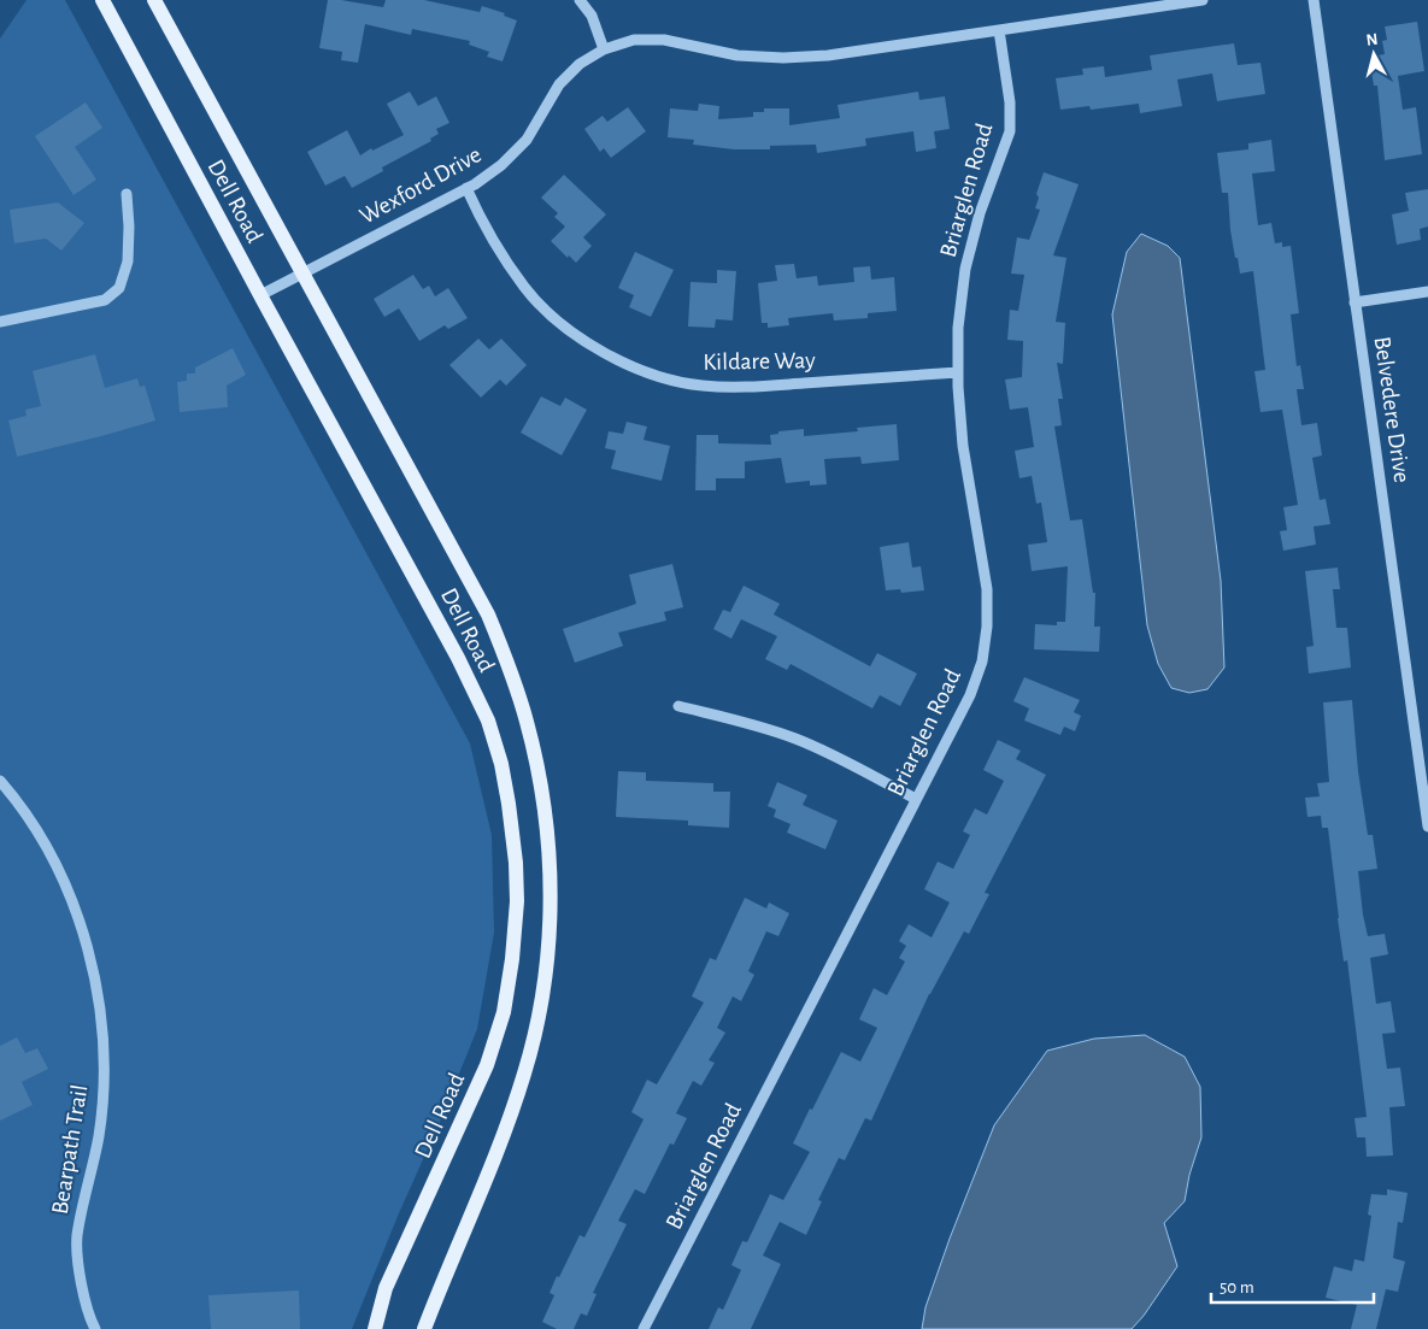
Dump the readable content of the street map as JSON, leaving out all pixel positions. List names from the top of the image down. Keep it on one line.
{"streets":{"main road":["Dell Road"],"street":["Wexford Drive","Briarglen Road","Kildare Way","Belvedere Drive","Bearpath Trail"]},"crossings":[["Wexford Drive","Briarglen Road"],["Wexford Drive","Dell Road"],["Wexford Drive","Kildare Way"],["Briarglen Road","Kildare Way"]],"scale_bar":"50 m","north":"top"}
